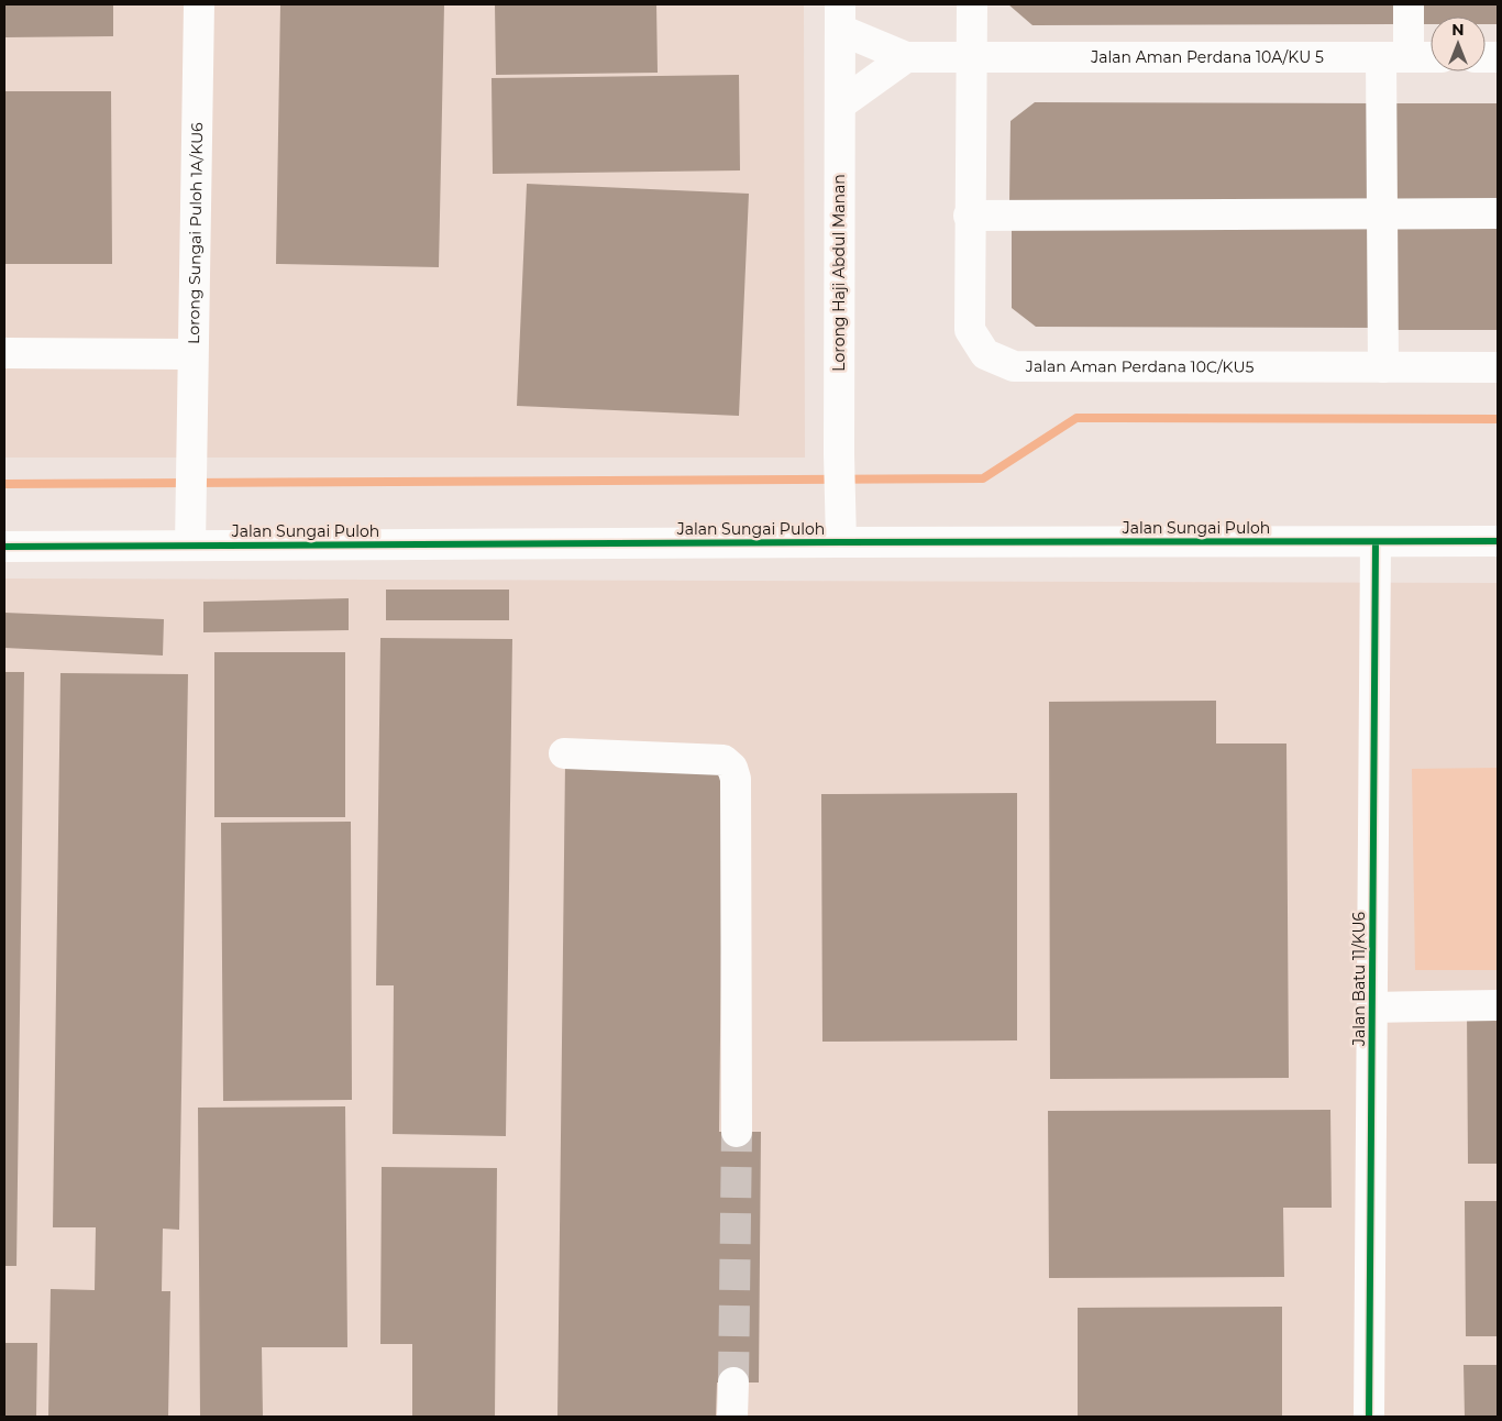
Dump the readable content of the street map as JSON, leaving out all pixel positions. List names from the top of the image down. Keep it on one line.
{"streets":{"street":["Jalan Aman Perdana 10A/KU 5","Lorong Sungai Puloh 1A/KU6","Lorong Haji Abdul Manan","Jalan Aman Perdana 10C/KU5","Jalan Sungai Puloh","Jalan Batu 11/KU6"]},"crossings":[["Jalan Aman Perdana 10A/KU 5","Jalan Aman Perdana 10C/KU5"],["Lorong Sungai Puloh 1A/KU6","Jalan Sungai Puloh"],["Lorong Haji Abdul Manan","Jalan Sungai Puloh"],["Jalan Sungai Puloh","Jalan Batu 11/KU6"]],"north":"top"}
